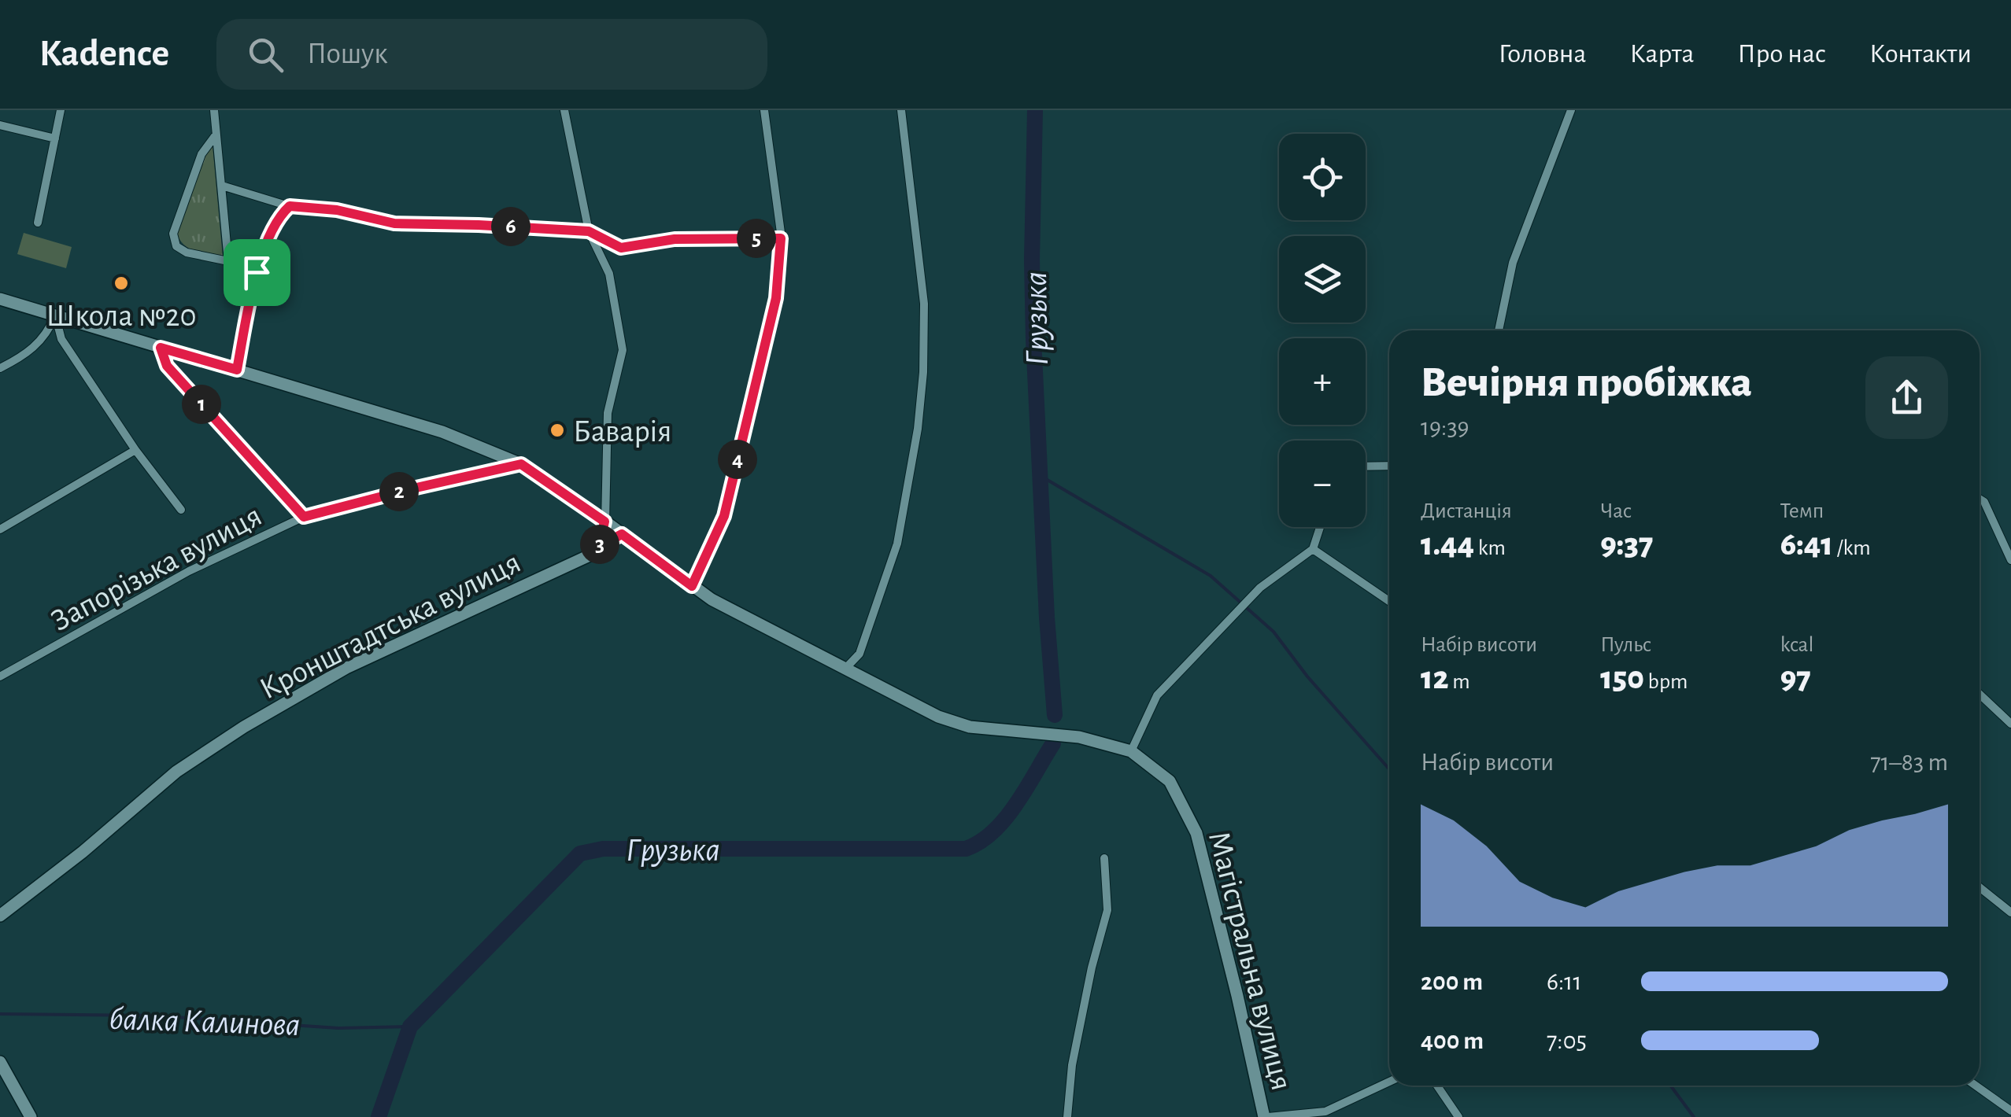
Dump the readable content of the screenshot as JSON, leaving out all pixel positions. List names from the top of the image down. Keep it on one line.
{"streets":{"main road":["Кронштадтська вулиця","Магістральна вулиця"],"street":["Запорізька вулиця"]},"crossings":[["Запорізька вулиця","Магістральна вулиця"],["Кронштадтська вулиця","Магістральна вулиця"]],"water":["Грузька","балка Калинова"],"places":["Школа №20","Баварія"],"page":{"header":"Kadence","search":"Пошук","nav":["Головна","Карта","Про нас","Контакти"],"map_buttons":["+","−"],"pins":["6","5","1","4","2","3"],"heading":["Вечірня пробіжка","19:39"],"stats":[["Дистанція","1.44 km"],["Час","9:37"],["Темп","6:41 /km"],["Набір висоти","12 m"],["Пульс","150 bpm"],["kcal","97"]],"chart":["Набір висоти","71–83 m"],"list":[{"name":"200 m","note":"6:11"},{"name":"400 m","note":"7:05"}]}}
